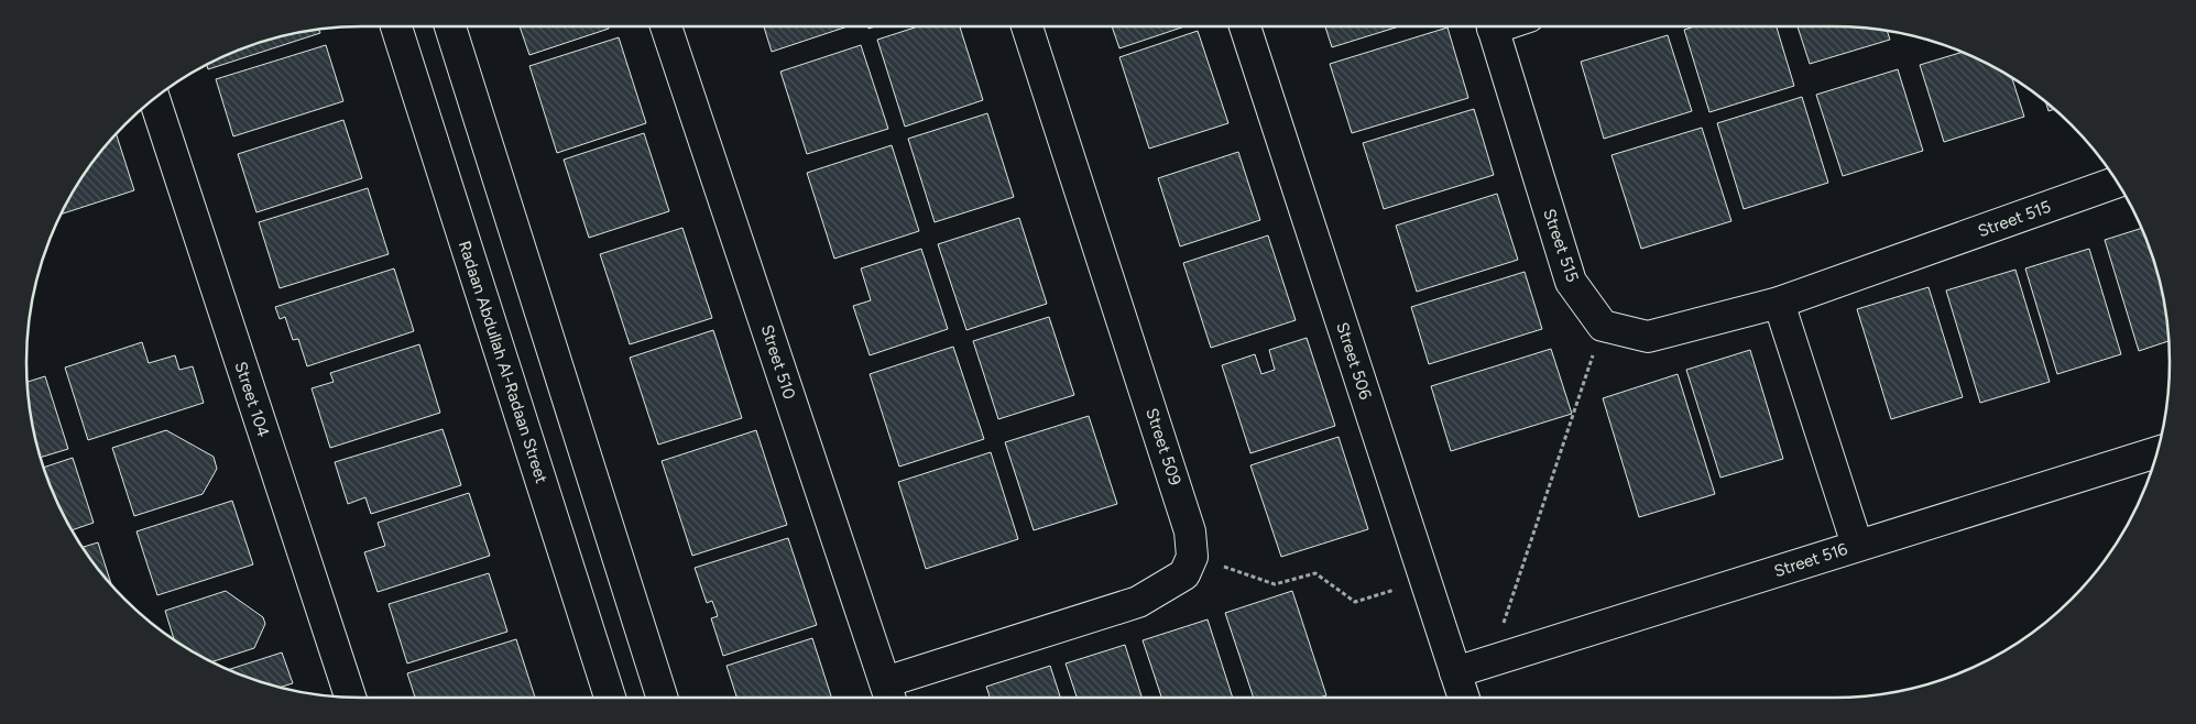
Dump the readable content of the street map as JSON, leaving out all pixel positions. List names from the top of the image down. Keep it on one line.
{"streets":{"street":["Street 515","Street 506","Radaan Abdullah Al-Radaan Street","Street 510","Street 104","Street 509","Street 516"]},"crossings":[["Street 506","Street 516"]]}
